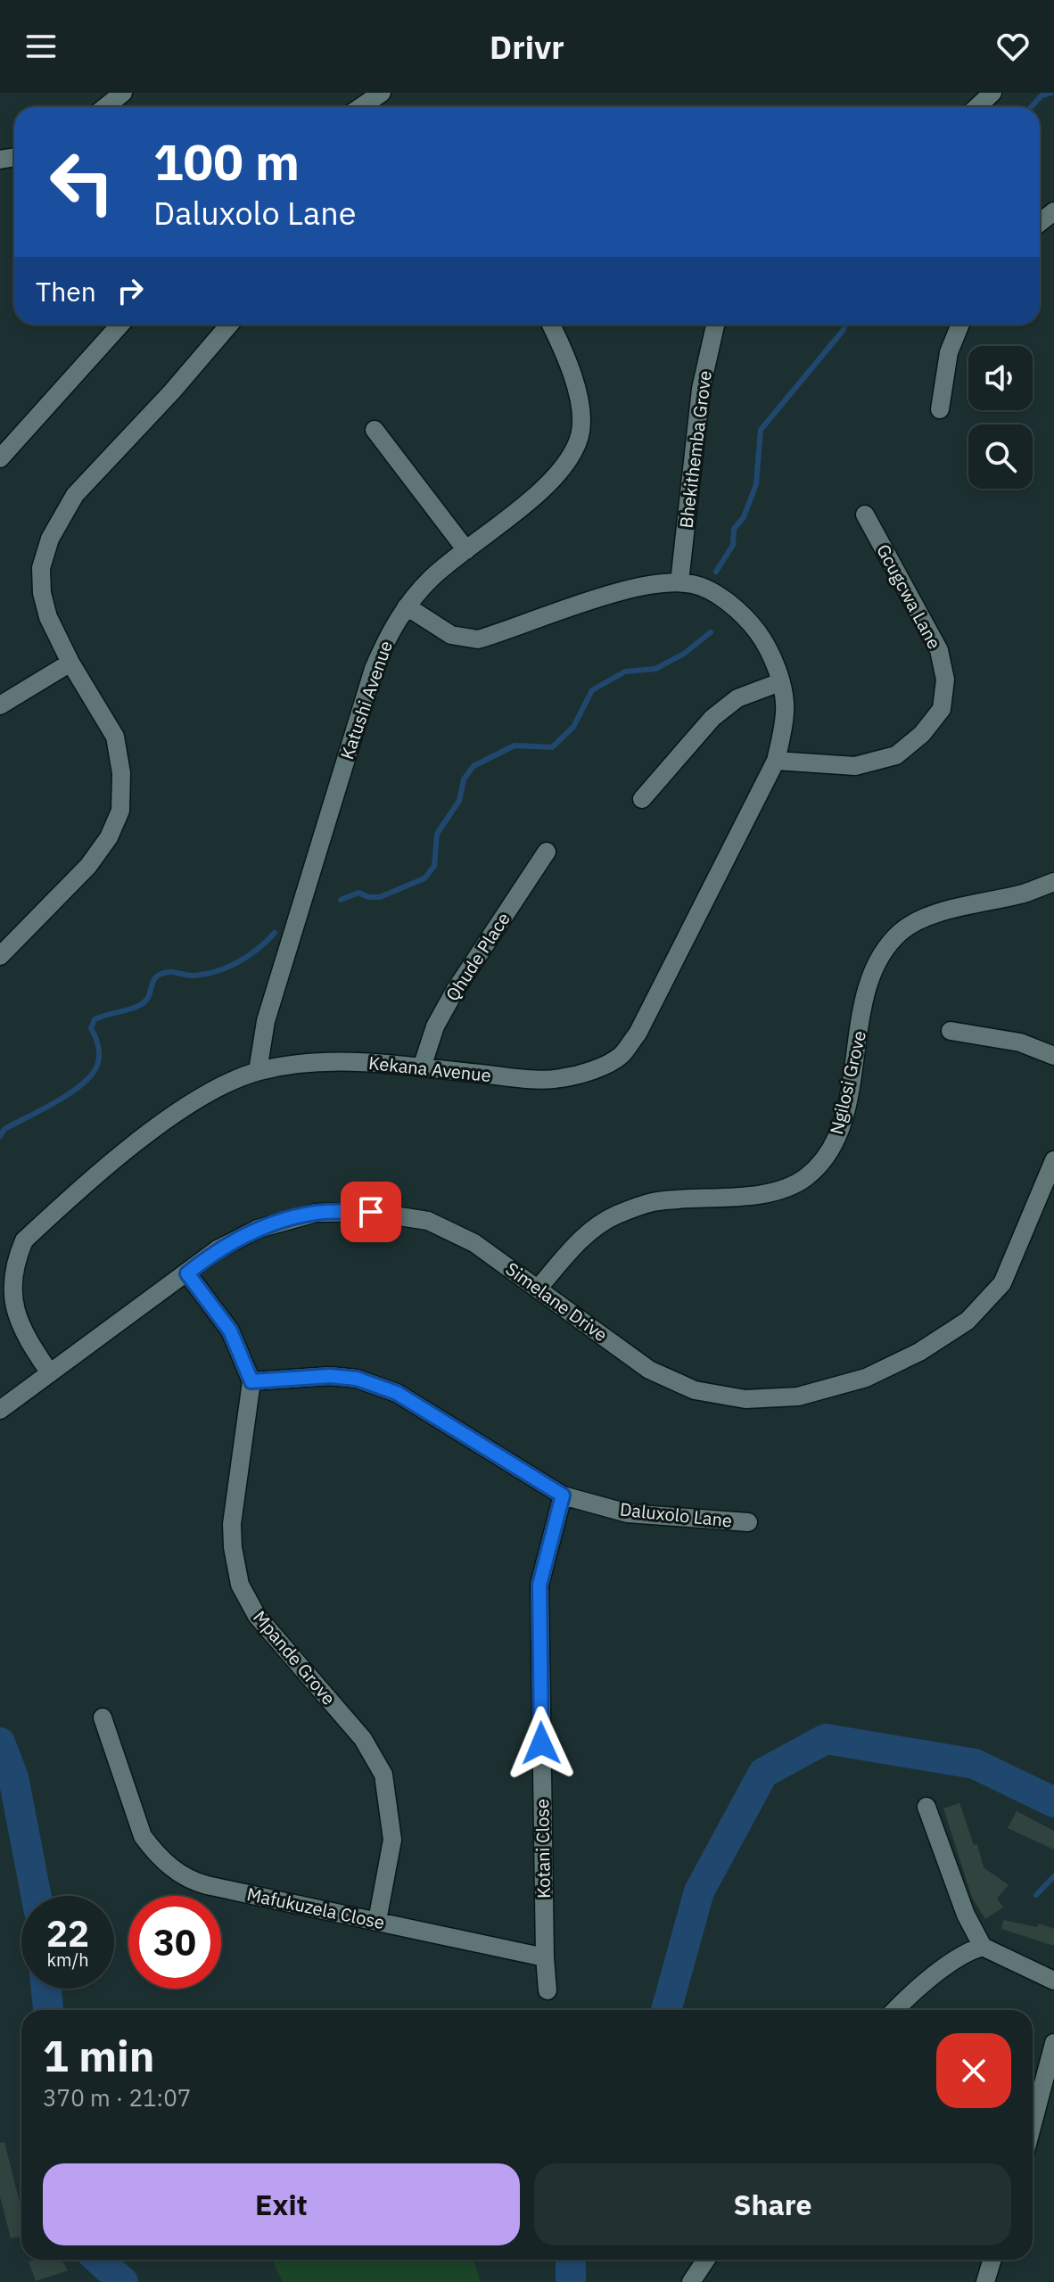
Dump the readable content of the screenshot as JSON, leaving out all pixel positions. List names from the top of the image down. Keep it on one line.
{"streets":{"street":["Bhekithemba Grove","Gcugcwa Lane","Katushi Avenue","Qhude Place","Kekana Avenue","Ngilosi Grove","Simelane Drive","Daluxolo Lane","Mpande Grove","Kotani Close","Mafukuzela Close"]},"crossings":[["Bhekithemba Grove","Kekana Avenue"],["Gcugcwa Lane","Kekana Avenue"],["Katushi Avenue","Kekana Avenue"],["Qhude Place","Kekana Avenue"],["Kekana Avenue","Simelane Drive"],["Ngilosi Grove","Simelane Drive"],["Daluxolo Lane","Mpande Grove"],["Daluxolo Lane","Kotani Close"],["Mpande Grove","Mafukuzela Close"],["Kotani Close","Mafukuzela Close"]],"page":{"header":"Drivr","turn":["100 m","Daluxolo Lane"],"then":"Then","speed":"22 km/h","limit":"30","heading":["1 min","370 m · 21:07"],"buttons":["Exit","Share"]}}
